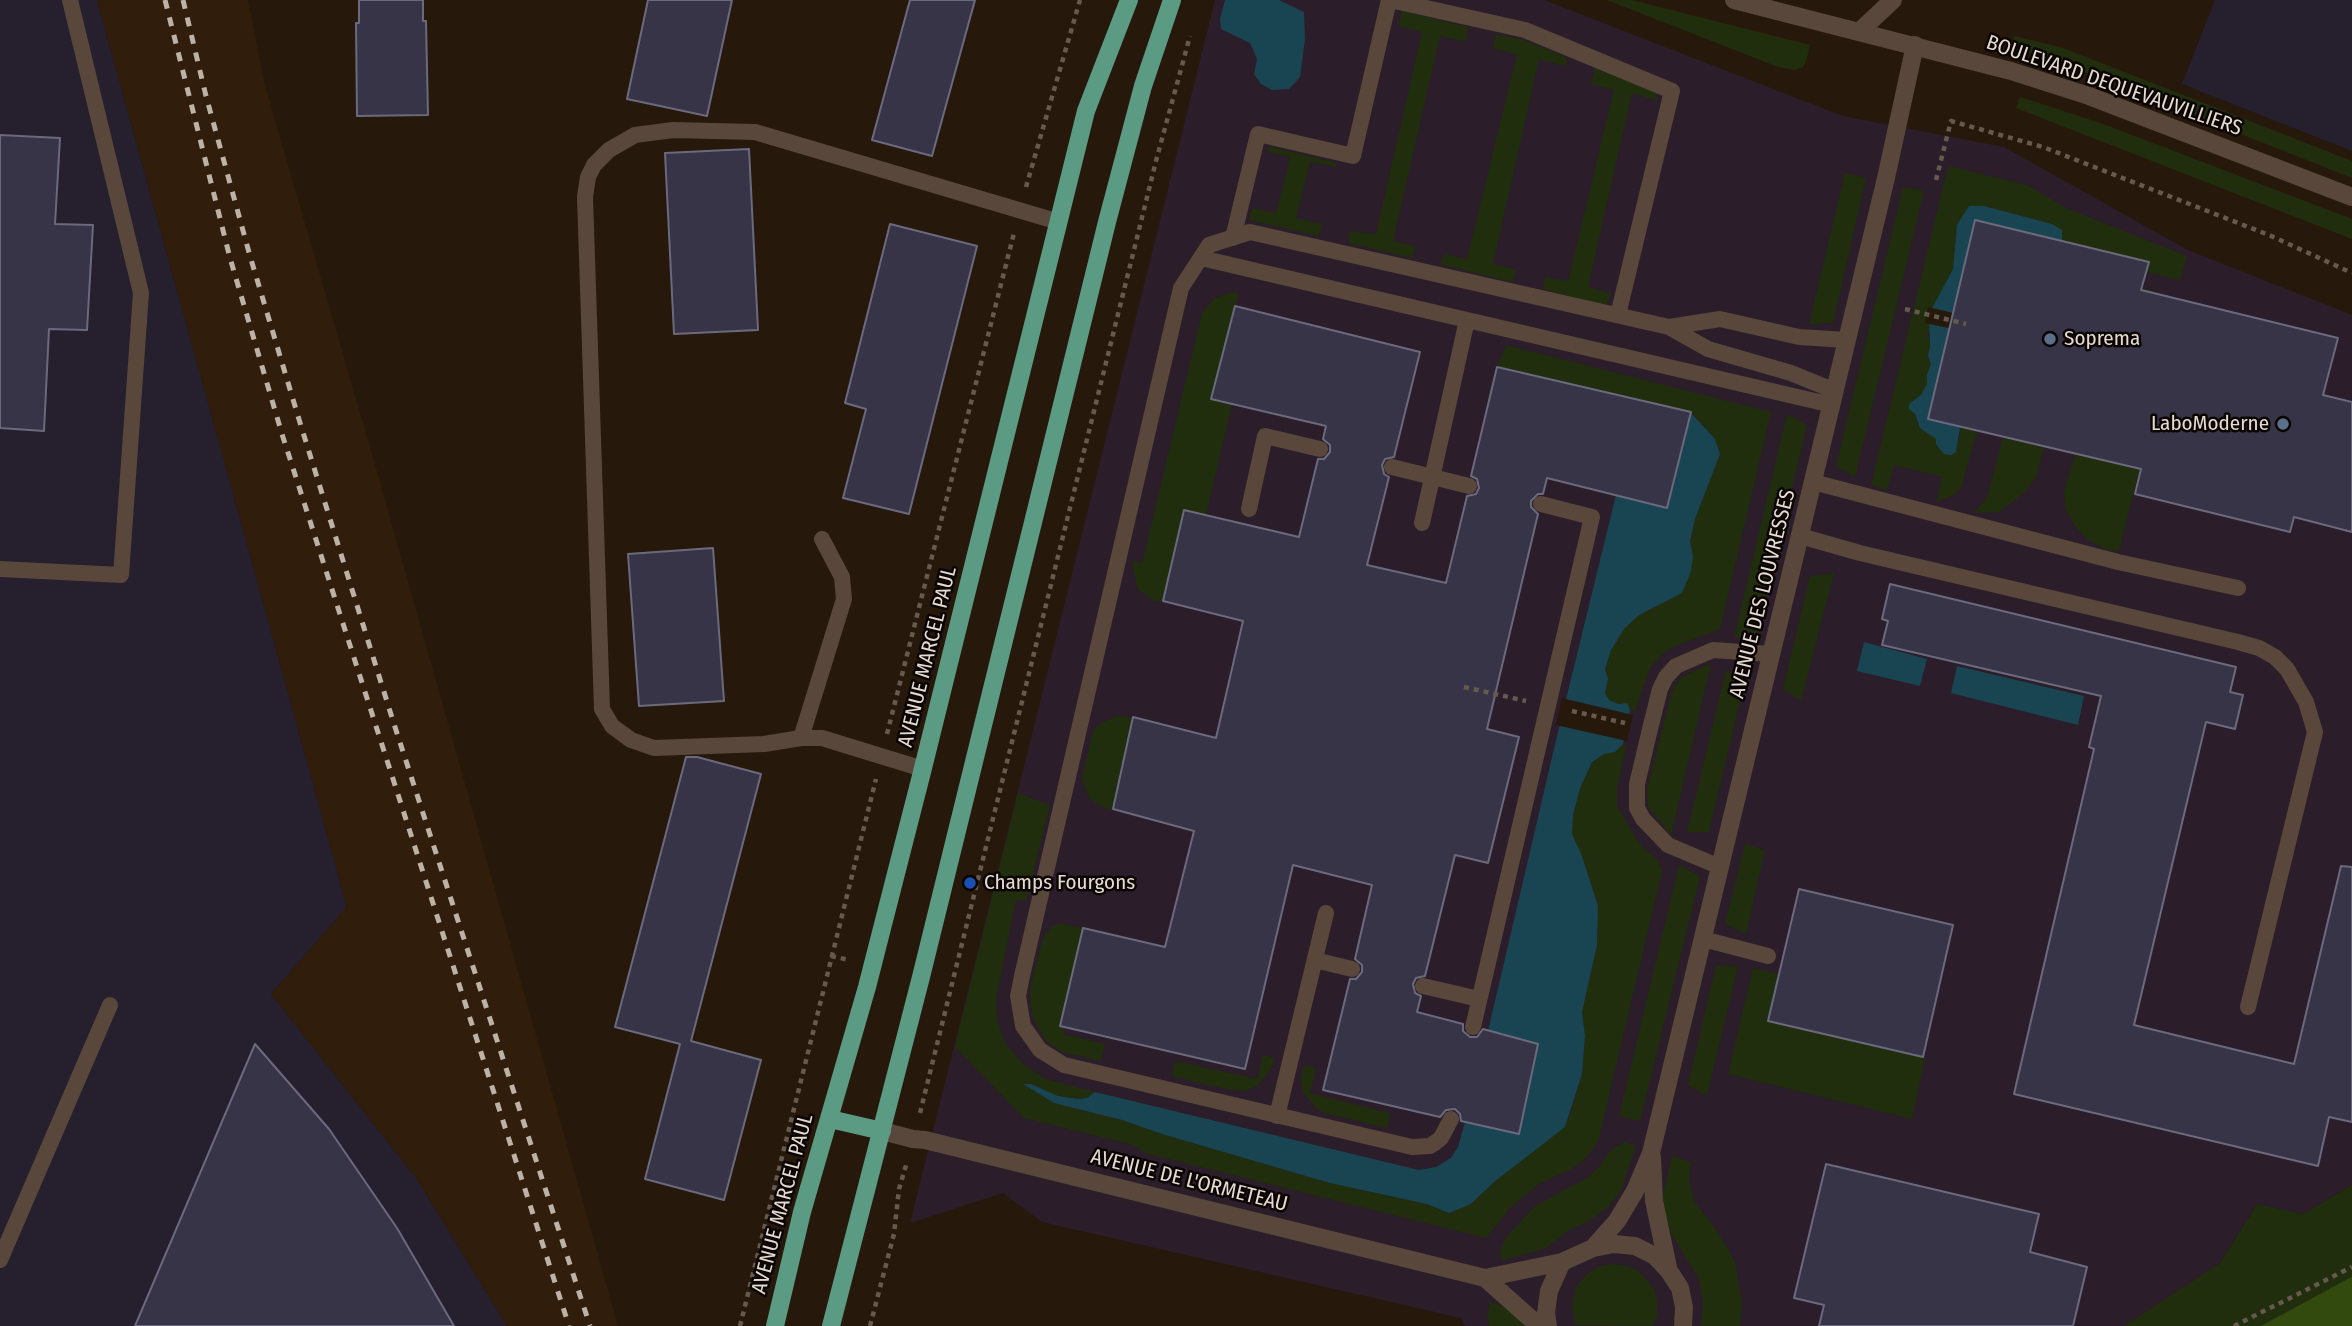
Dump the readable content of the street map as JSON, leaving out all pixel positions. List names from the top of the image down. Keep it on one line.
{"streets":{"main road":["AVENUE MARCEL PAUL"],"street":["BOULEVARD DEQUEVAUVILLIERS","AVENUE DES LOUVRESSES","AVENUE DE L'ORMETEAU"]},"crossings":[["BOULEVARD DEQUEVAUVILLIERS","AVENUE DES LOUVRESSES"],["AVENUE DES LOUVRESSES","AVENUE DE L'ORMETEAU"]],"places":["Soprema","LaboModerne","Champs Fourgons"]}
